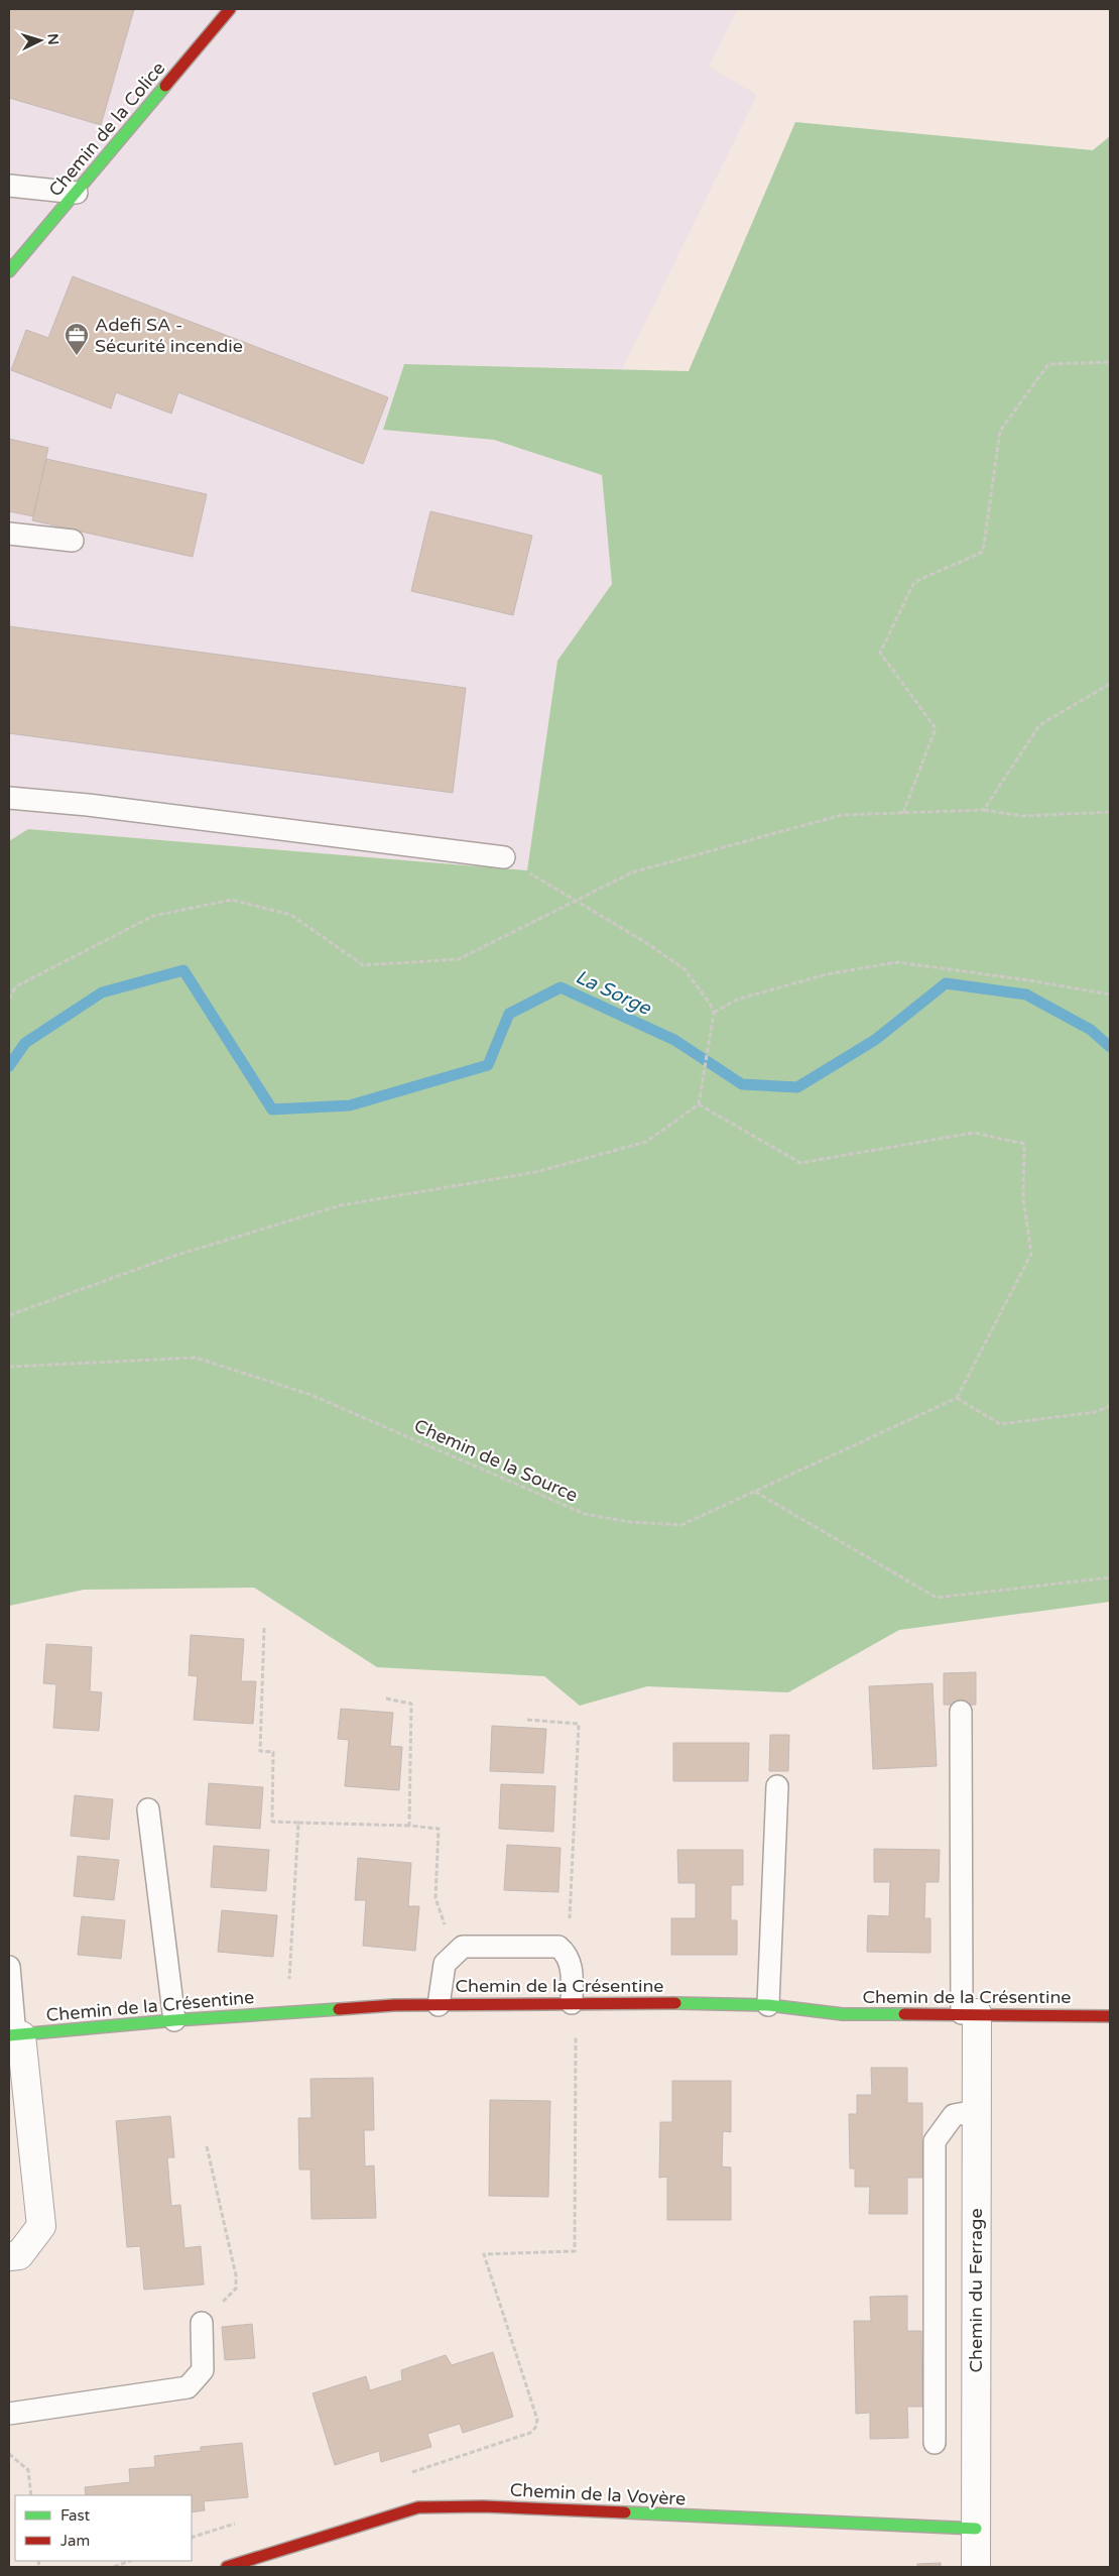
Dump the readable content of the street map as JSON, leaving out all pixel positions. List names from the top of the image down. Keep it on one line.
{"streets":{"street":["Chemin de la Colice","Chemin de la Crésentine","Chemin du Ferrage","Chemin de la Voyère"],"path":["Chemin de la Source"]},"crossings":[["Chemin de la Crésentine","Chemin du Ferrage"],["Chemin du Ferrage","Chemin de la Voyère"]],"water":["La Sorge"],"places":{"office":["Adefi SA - Sécurité incendie"]},"legend":["Fast","Jam"],"north":"right"}
